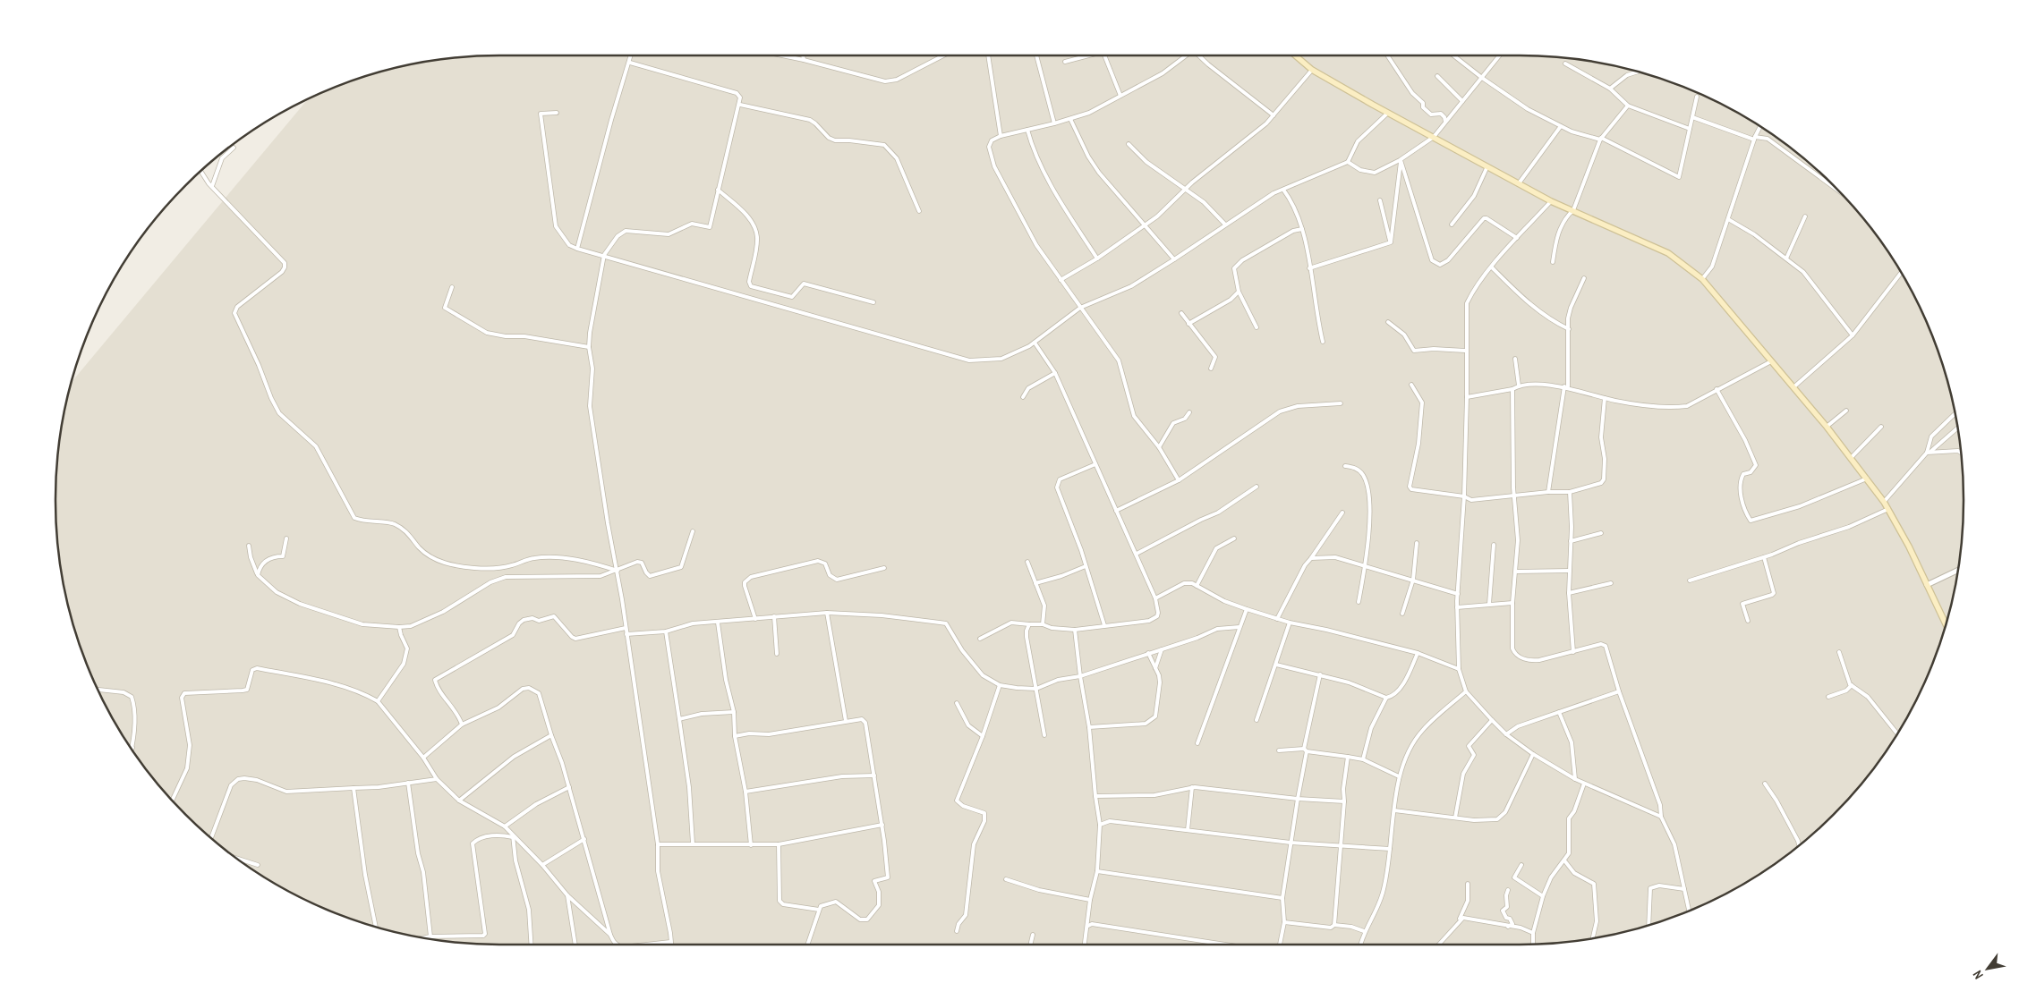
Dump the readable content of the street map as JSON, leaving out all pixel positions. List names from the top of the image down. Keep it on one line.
{"north":"bottom left"}
